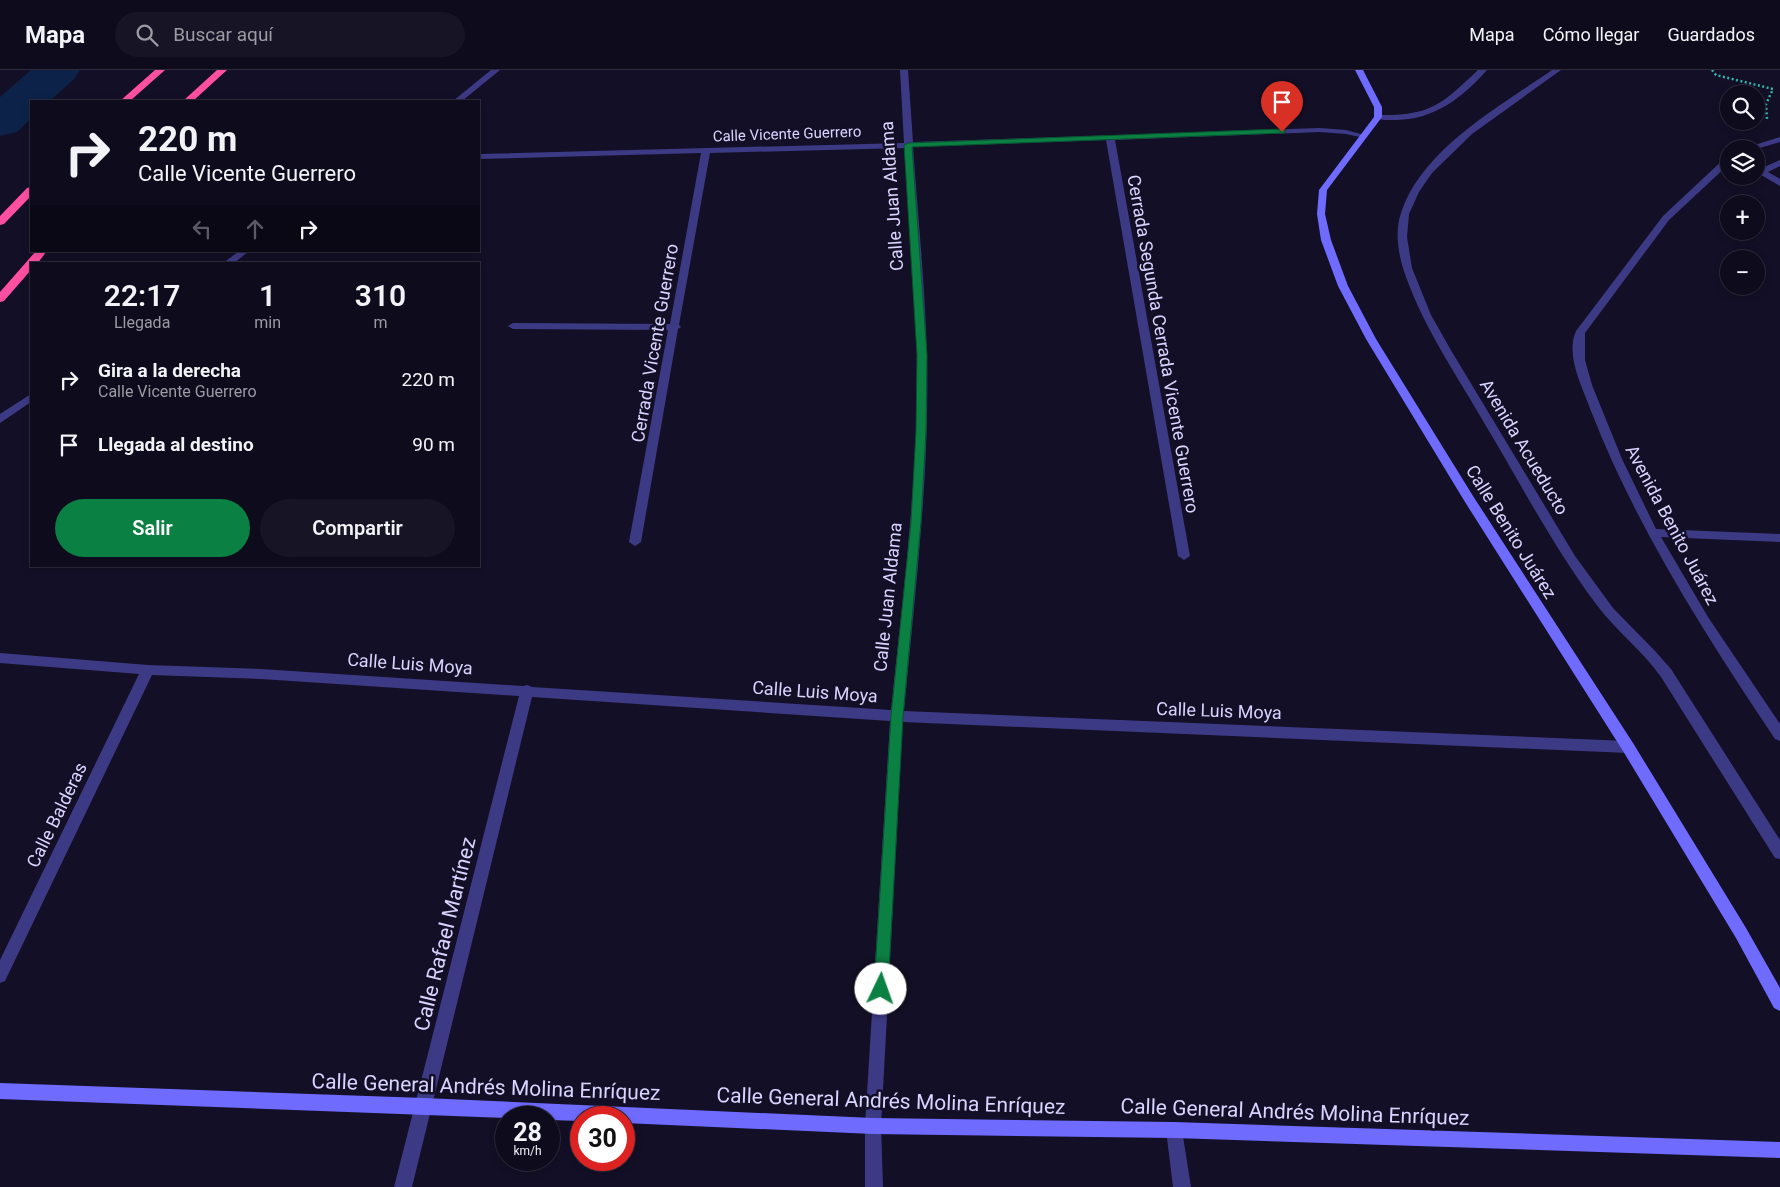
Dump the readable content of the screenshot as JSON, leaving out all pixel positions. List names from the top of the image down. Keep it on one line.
{"streets":{"street":["Calle Vicente Guerrero","Calle Juan Aldama","Cerrada Vicente Guerrero","Cerrada Segunda Cerrada Vicente Guerrero","Avenida Acueducto","Avenida Benito Juárez","Calle Benito Juárez","Calle Luis Moya","Calle Balderas","Calle Rafael Martínez","Calle General Andrés Molina Enríquez"]},"crossings":[["Calle Vicente Guerrero","Calle Juan Aldama"],["Calle Vicente Guerrero","Cerrada Vicente Guerrero"],["Calle Vicente Guerrero","Cerrada Segunda Cerrada Vicente Guerrero"],["Calle Vicente Guerrero","Calle Benito Juárez"],["Calle Juan Aldama","Calle Luis Moya"],["Calle Juan Aldama","Calle General Andrés Molina Enríquez"],["Calle Benito Juárez","Calle Luis Moya"],["Calle Luis Moya","Calle Balderas"],["Calle Luis Moya","Calle Rafael Martínez"],["Calle Rafael Martínez","Calle General Andrés Molina Enríquez"]],"page":{"header":"Mapa","search":"Buscar aquí","nav":["Mapa","Cómo llegar","Guardados"],"map_buttons":["+","−"],"turn":["220 m","Calle Vicente Guerrero"],"eta":["22:17","Llegada","1","min","310","m"],"list":[{"name":"Gira a la derecha","note":"Calle Vicente Guerrero","value":"220 m"},{"name":"Llegada al destino","value":"90 m"}],"buttons":["Salir","Compartir"],"speed":"28 km/h","limit":"30"}}
